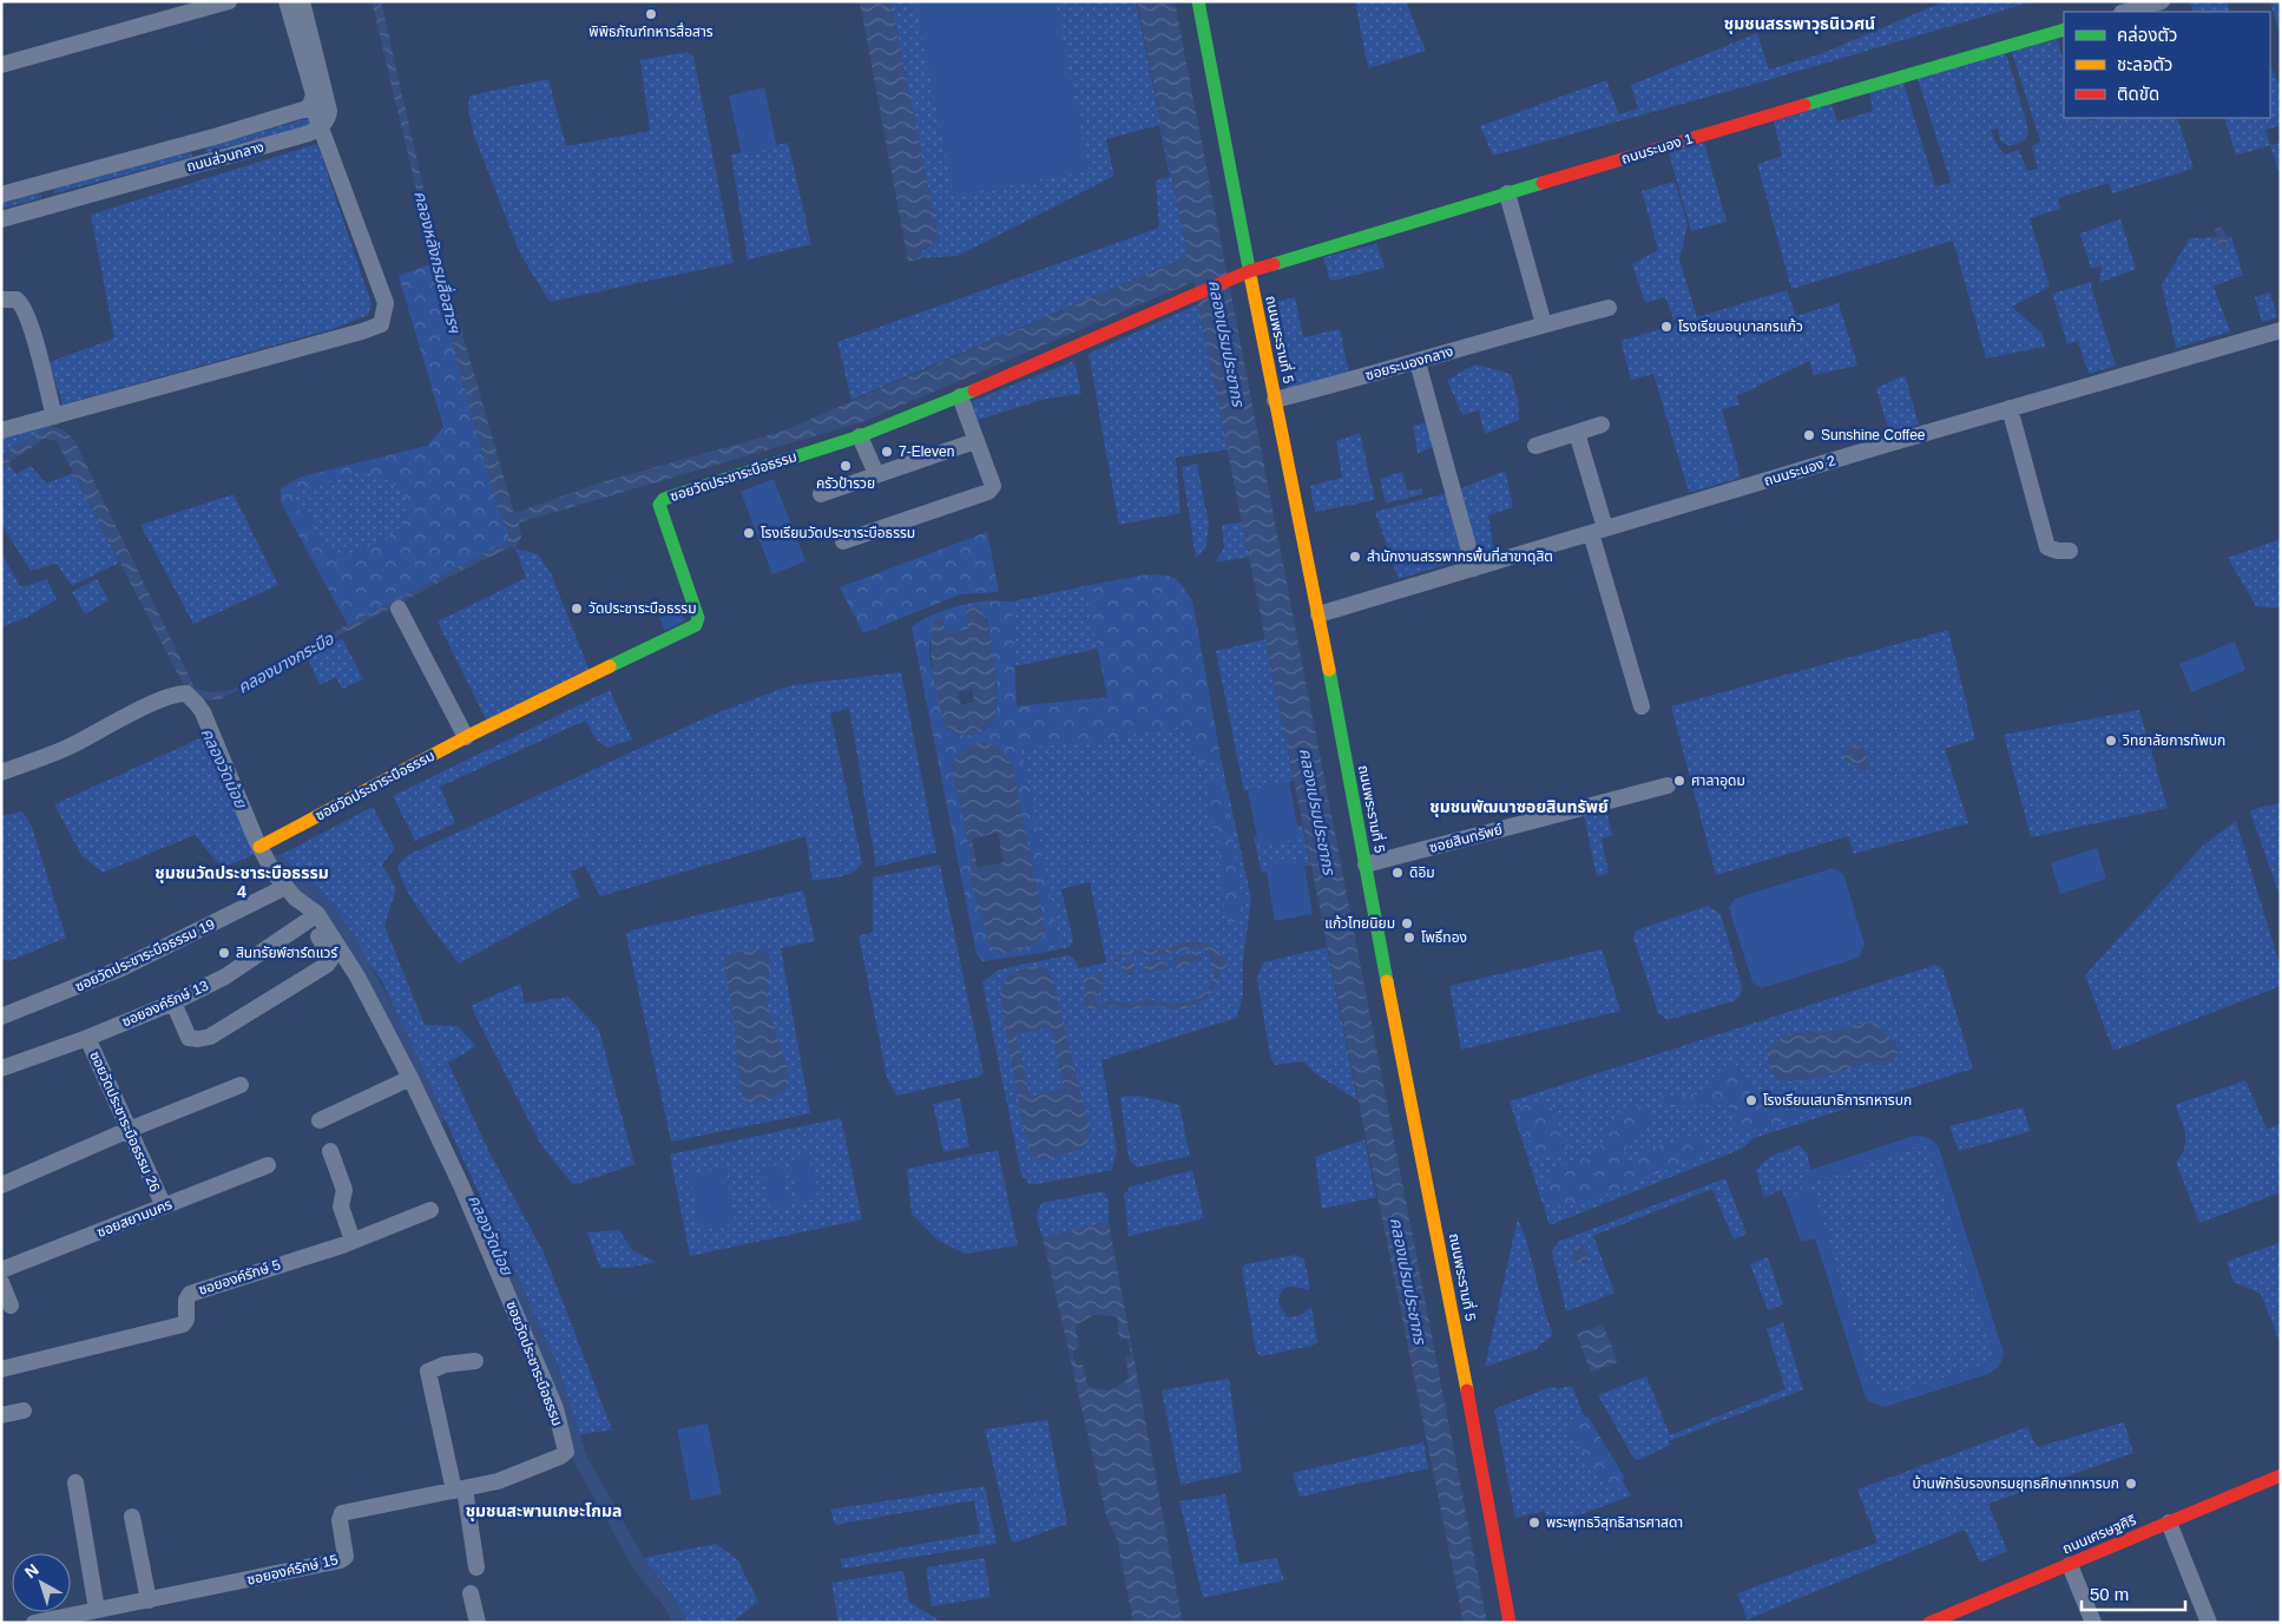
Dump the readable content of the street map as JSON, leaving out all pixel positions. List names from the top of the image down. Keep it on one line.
{"streets":{"street":["ถนนระนอง 1","ถนนส่วนกลาง","ถนนพระรามที่ 5","ซอยระนองกลาง","ถนนระนอง 2","ซอยวัดประชาระบือธรรม","ซอยสินทรัพย์","ซอยวัดประชาระบือธรรม 19","ซอยองค์รักษ์ 13","ซอยวัดประชาระบือธรรม 26","ซอยสยามนคร","ซอยองค์รักษ์ 5","ถนนเศรษฐศิริ","ซอยองค์รักษ์ 15"]},"crossings":[["ถนนระนอง 1","ถนนพระรามที่ 5"],["ถนนระนอง 1","ซอยวัดประชาระบือธรรม"],["ถนนพระรามที่ 5","ซอยระนองกลาง"],["ถนนพระรามที่ 5","ถนนระนอง 2"],["ถนนพระรามที่ 5","ซอยสินทรัพย์"],["ซอยวัดประชาระบือธรรม","ซอยวัดประชาระบือธรรม 19"],["ซอยวัดประชาระบือธรรม","ซอยองค์รักษ์ 13"],["ซอยวัดประชาระบือธรรม","ซอยองค์รักษ์ 15"],["ซอยองค์รักษ์ 13","ซอยวัดประชาระบือธรรม 26"],["ซอยวัดประชาระบือธรรม 26","ซอยสยามนคร"]],"districts":["ชุมชนสรรพาวุธนิเวศน์","ชุมชนพัฒนาซอยสินทรัพย์","ชุมชนวัดประชาระบือธรรม 4","ชุมชนสะพานเกษะโกมล"],"water":["คลองหลังกรมสื่อสารฯ","คลองเปรมประชากร","คลองบางกระบือ","คลองวัดน้อย"],"places":["พิพิธภัณฑ์ทหารสื่อสาร","โรงเรียนอนุบาลกรแก้ว","Sunshine Coffee","7-Eleven","ครัวป้ารวย","โรงเรียนวัดประชาระบือธรรม","สำนักงานสรรพากรพื้นที่สาขาดุสิต","วัดประชาระบือธรรม","วิทยาลัยการทัพบก","ศาลาอุดม","ดิอิม","แก้วไทยนิยม","โพธิ์ทอง","สินทรัยพ์ฮาร์ดแวร์","โรงเรียนเสนาธิการทหารบก","บ้านพักรับรองกรมยุทธศึกษาทหารบก","พระพุทธวิสุทธิสารศาสดา"],"legend":["คล่องตัว","ชะลอตัว","ติดขัด"],"scale_bar":"50 m","north":"top left"}
